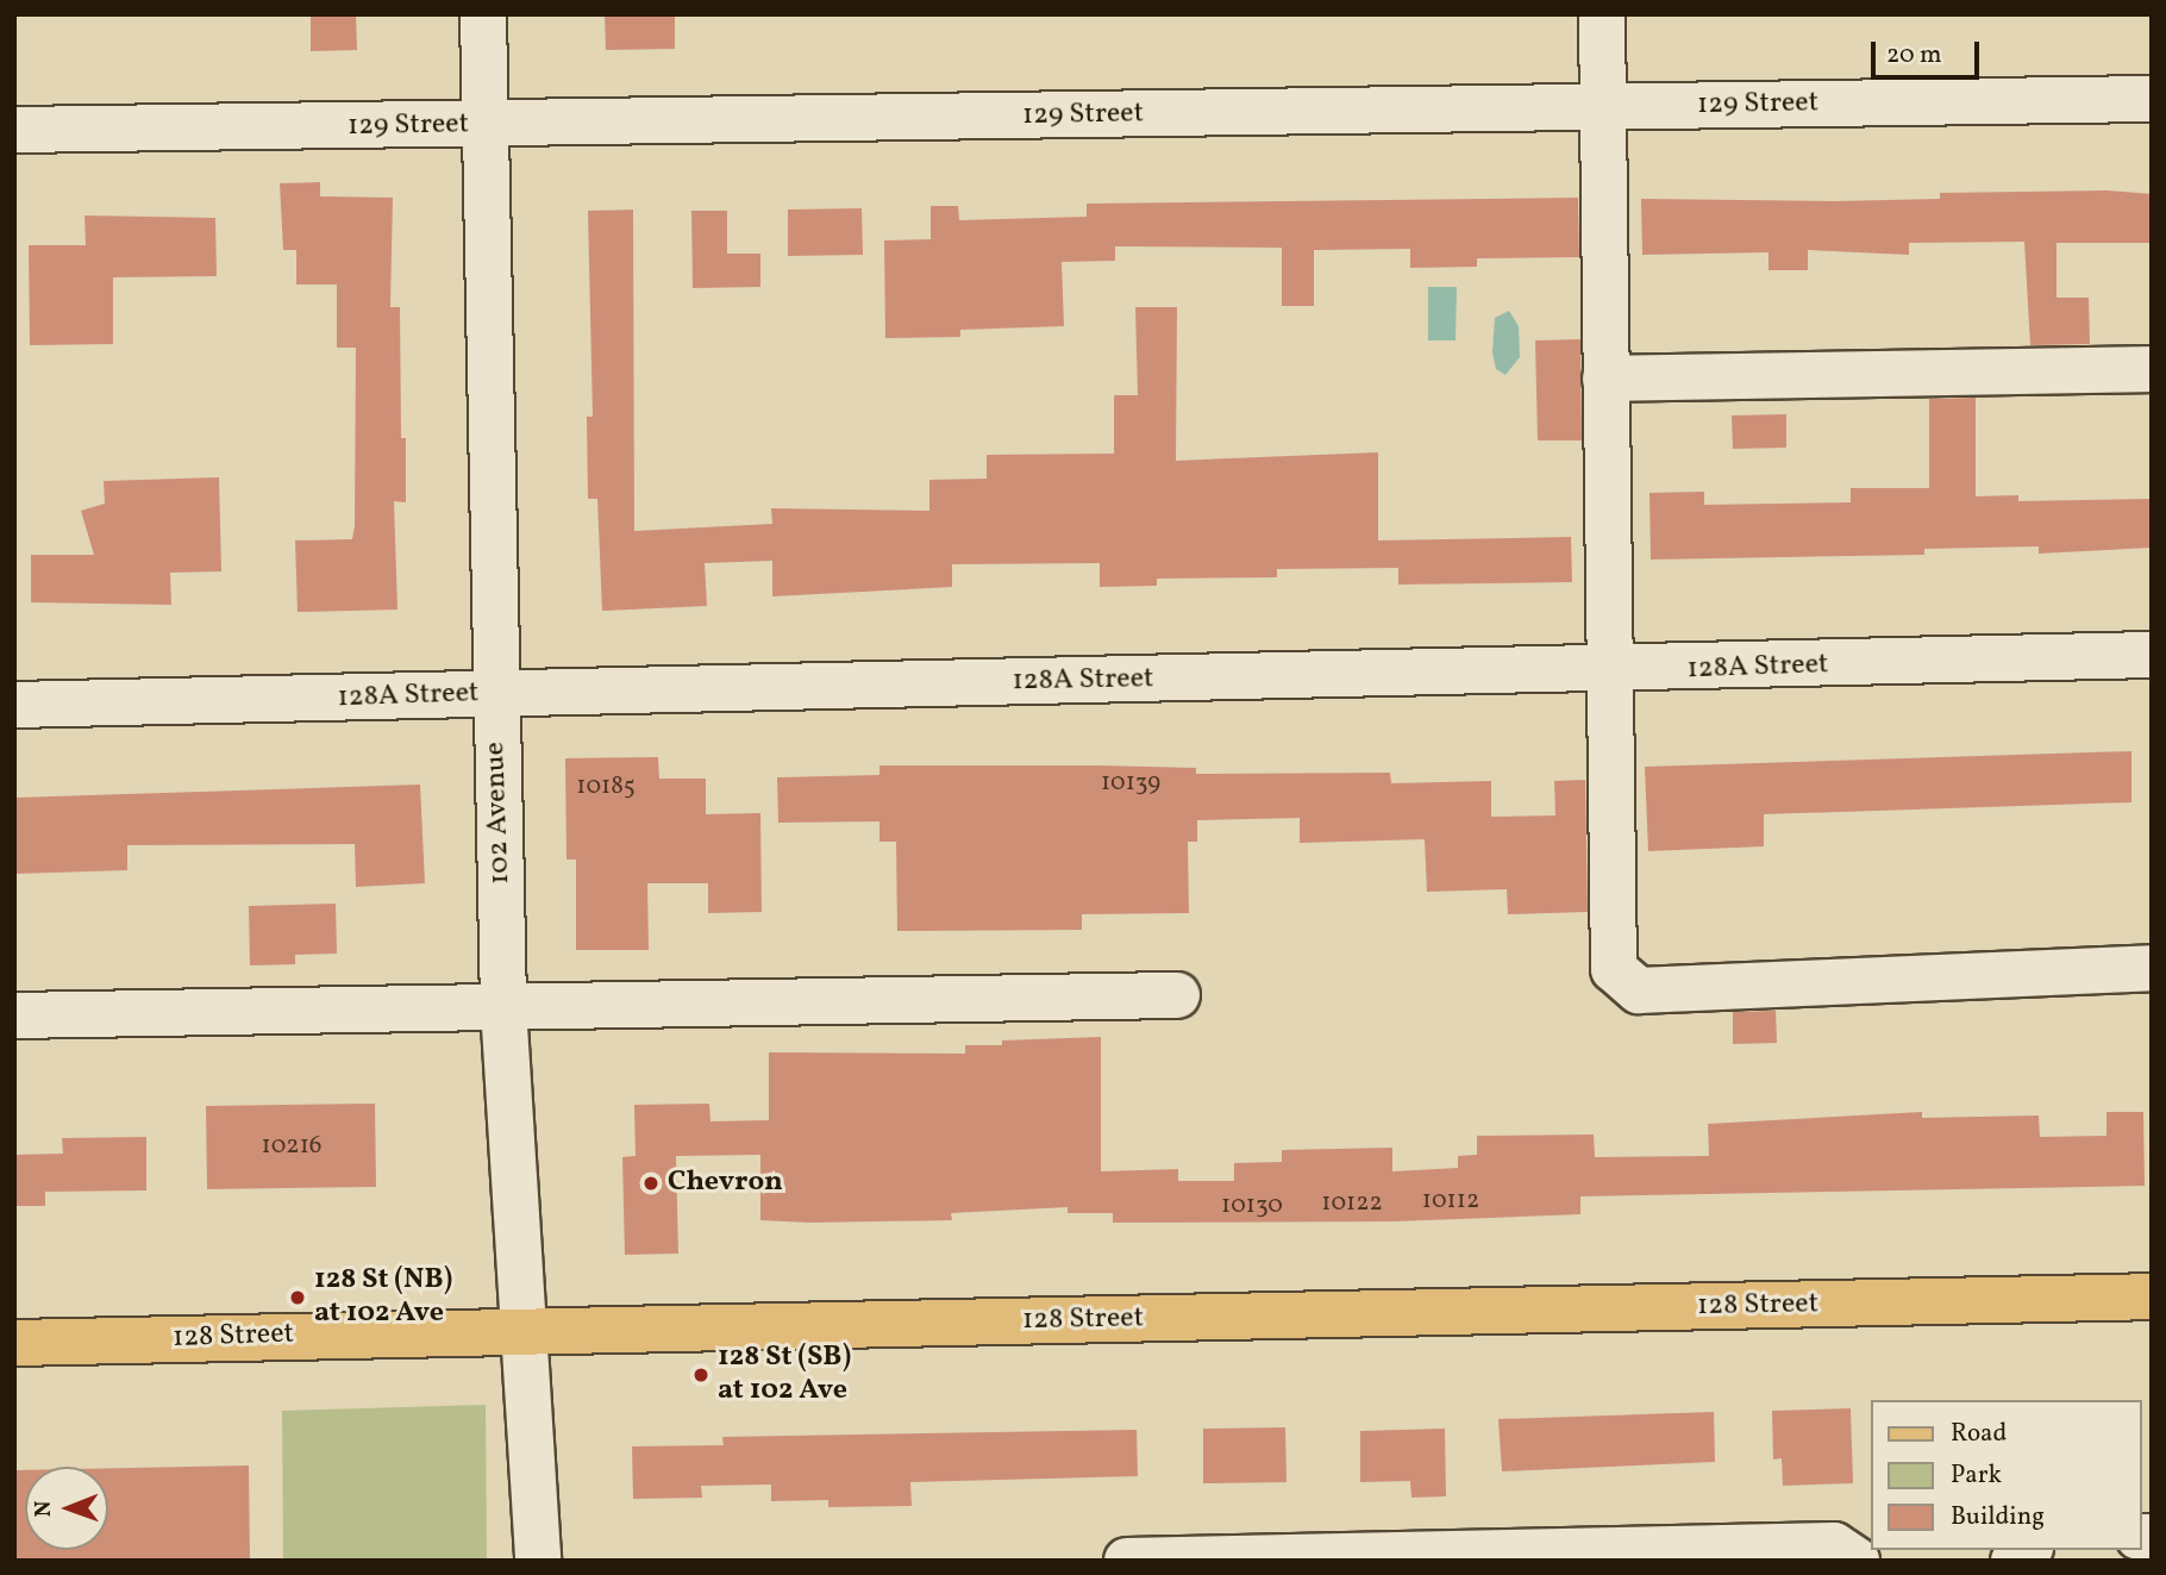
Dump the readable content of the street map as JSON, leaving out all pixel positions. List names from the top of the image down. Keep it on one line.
{"streets":{"main road":["128 Street"],"street":["129 Street","128A Street","102 Avenue"]},"crossings":[["129 Street","102 Avenue"],["128A Street","102 Avenue"],["102 Avenue","128 Street"]],"places":["Chevron","128 St (NB) at 102 Ave","128 St (SB) at 102 Ave"],"house_numbers":["10139","10185","10216","10112","10122","10130"],"legend":["Road","Park","Building"],"scale_bar":"20 m","north":"left"}
